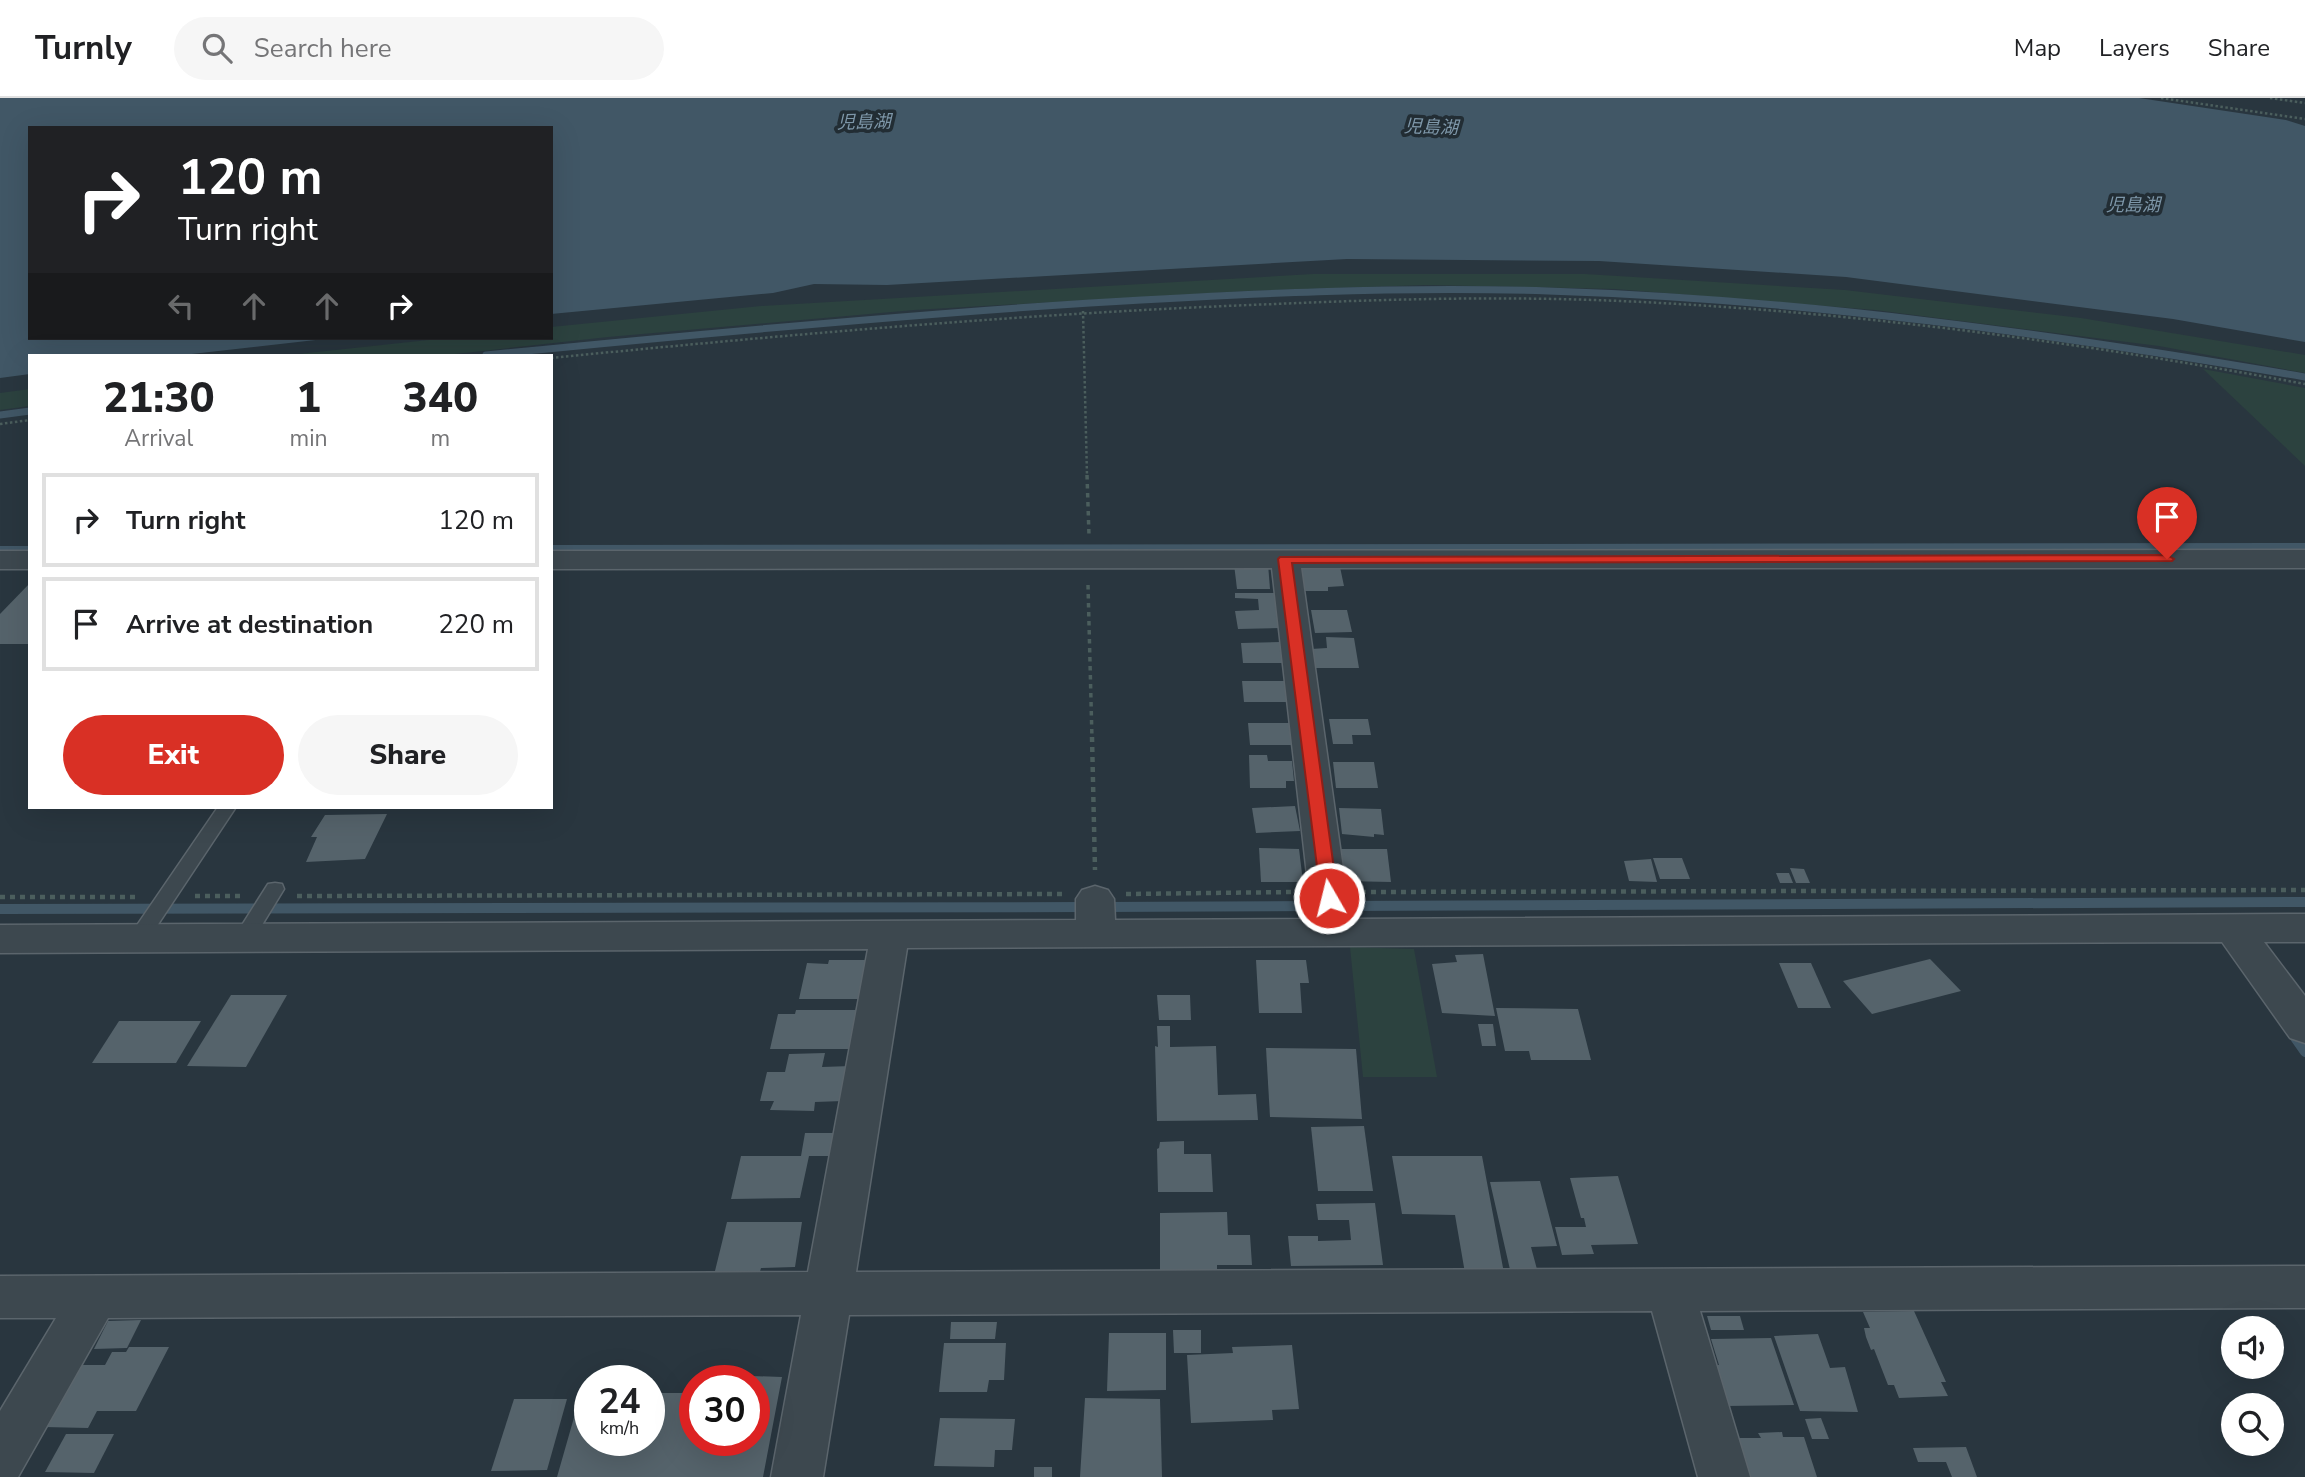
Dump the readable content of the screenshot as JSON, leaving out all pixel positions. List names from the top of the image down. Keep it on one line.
{"water":["児島湖"],"page":{"header":"Turnly","search":"Search here","nav":["Map","Layers","Share"],"turn":["120 m","Turn right"],"eta":["21:30","Arrival","1","min","340","m"],"list":[{"name":"Turn right","value":"120 m"},{"name":"Arrive at destination","value":"220 m"}],"buttons":["Exit","Share"],"speed":"24 km/h","limit":"30"}}
